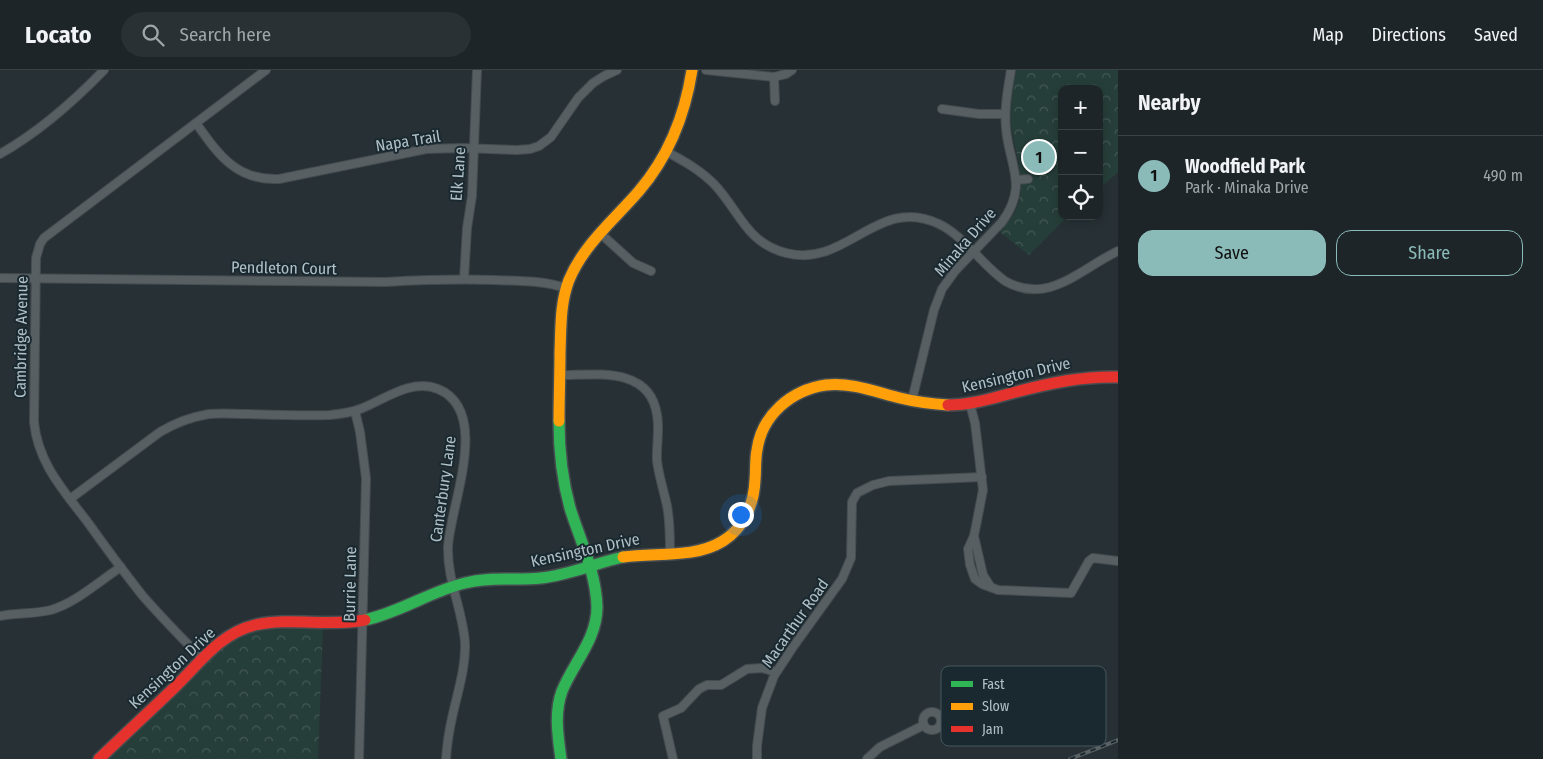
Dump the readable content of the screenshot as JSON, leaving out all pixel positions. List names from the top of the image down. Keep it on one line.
{"streets":{"street":["Napa Trail","Elk Lane","Minaka Drive","Pendleton Court","Cambridge Avenue","Kensington Drive","Canterbury Lane","Burrie Lane","Macarthur Road"]},"crossings":[["Napa Trail","Elk Lane"],["Napa Trail","Cambridge Avenue"],["Elk Lane","Pendleton Court"],["Minaka Drive","Kensington Drive"],["Pendleton Court","Cambridge Avenue"],["Cambridge Avenue","Kensington Drive"],["Cambridge Avenue","Canterbury Lane"],["Kensington Drive","Canterbury Lane"],["Kensington Drive","Burrie Lane"],["Canterbury Lane","Burrie Lane"]],"legend":["Fast","Slow","Jam"],"page":{"header":"Locato","search":"Search here","nav":["Map","Directions","Saved"],"heading":"Nearby","map_buttons":["+","−"],"list":[{"mark":"1","name":"Woodfield Park","note":"Park · Minaka Drive","value":"490 m"}],"pins":"1","buttons":["Save","Share"]}}
